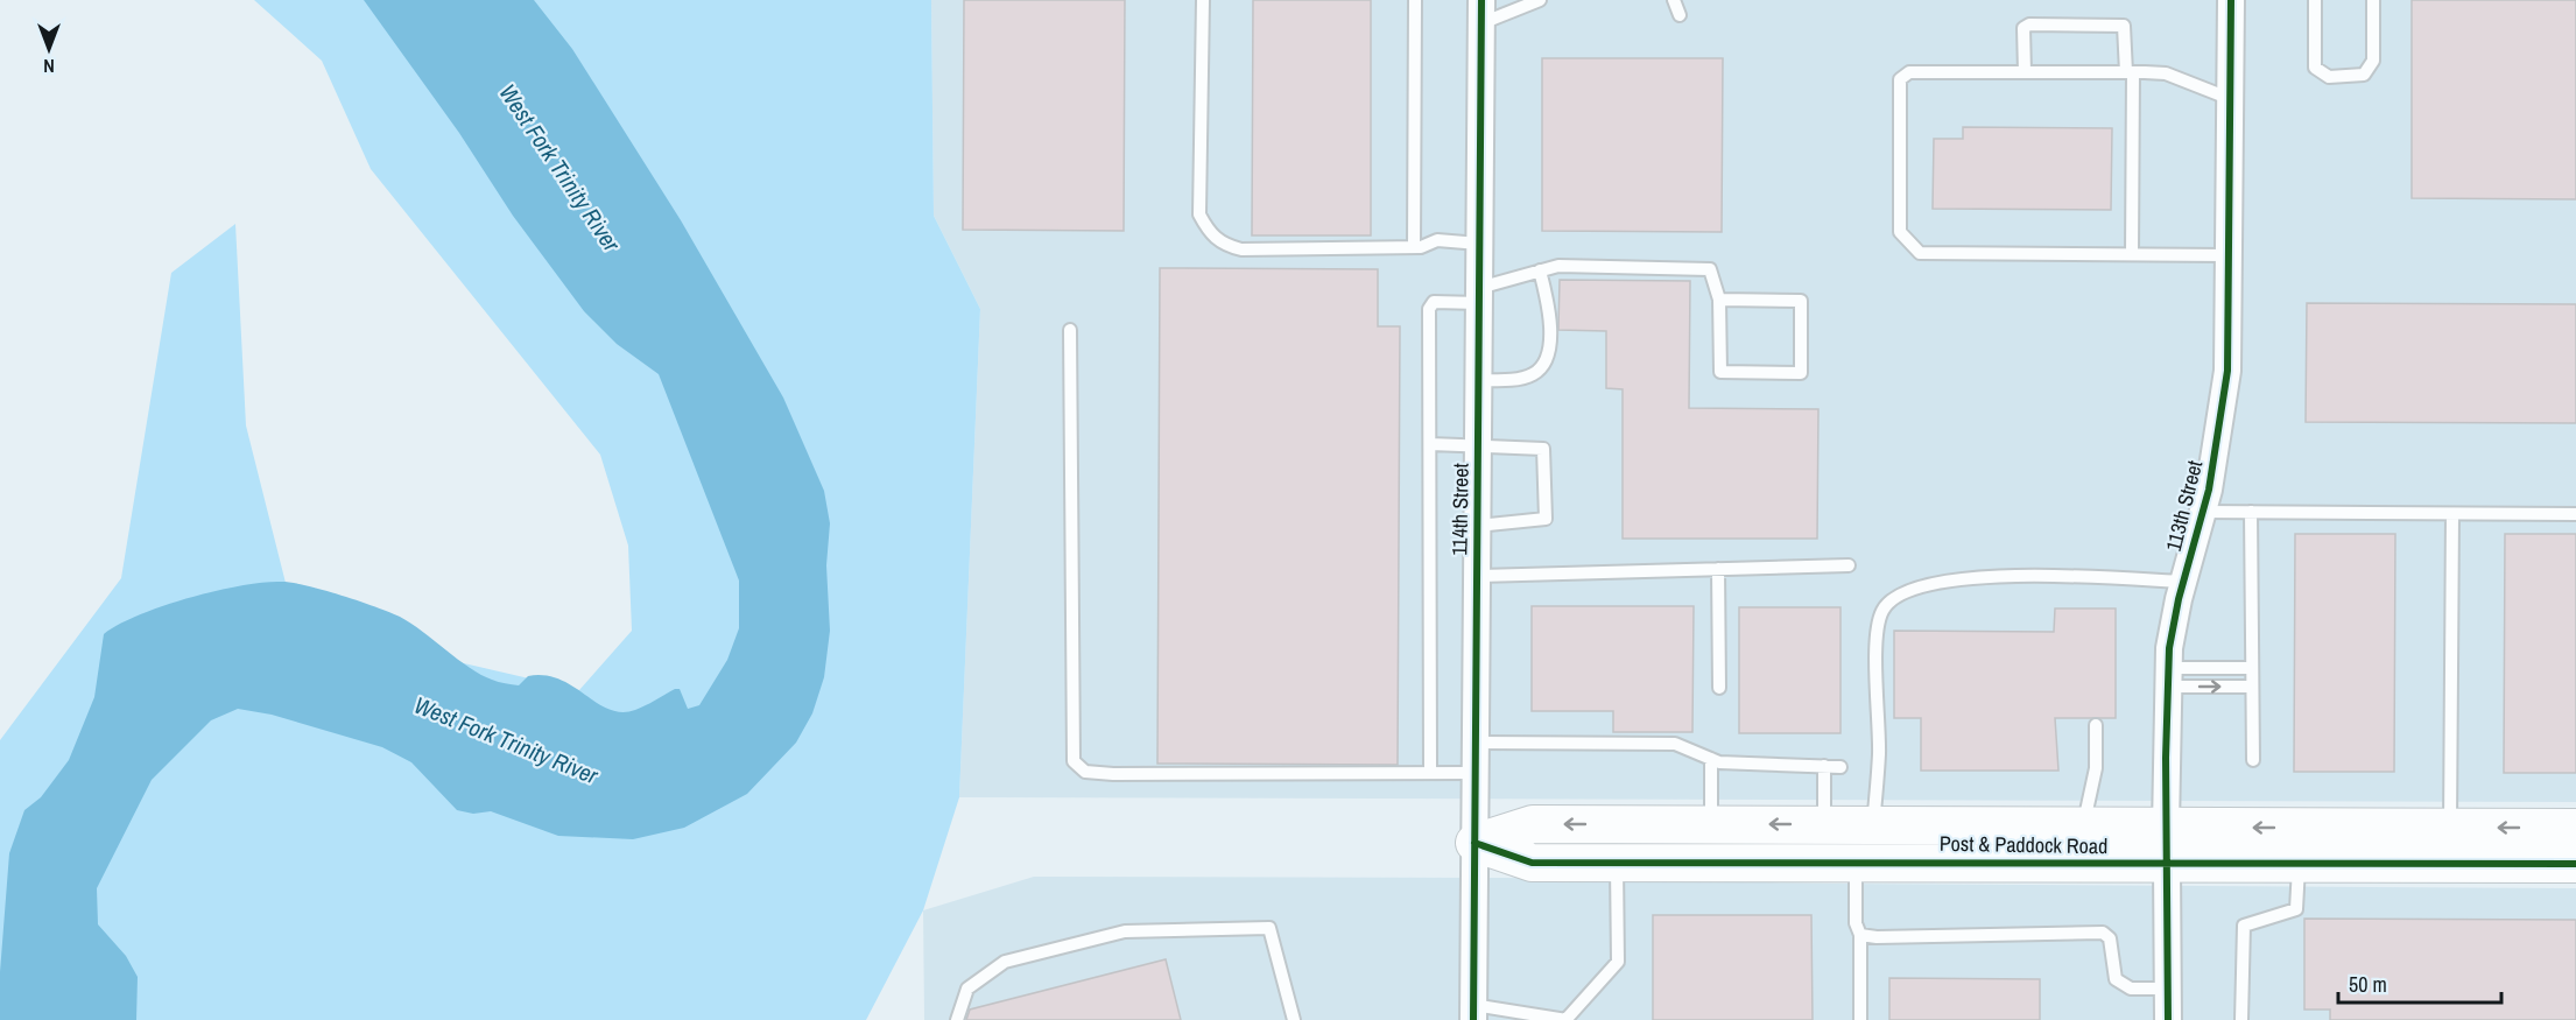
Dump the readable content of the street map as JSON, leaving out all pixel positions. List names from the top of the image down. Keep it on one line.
{"streets":{"street":["113th Street","114th Street","Post & Paddock Road"]},"crossings":[["113th Street","Post & Paddock Road"],["114th Street","Post & Paddock Road"]],"water":["West Fork Trinity River"],"scale_bar":"50 m","north":"bottom"}
